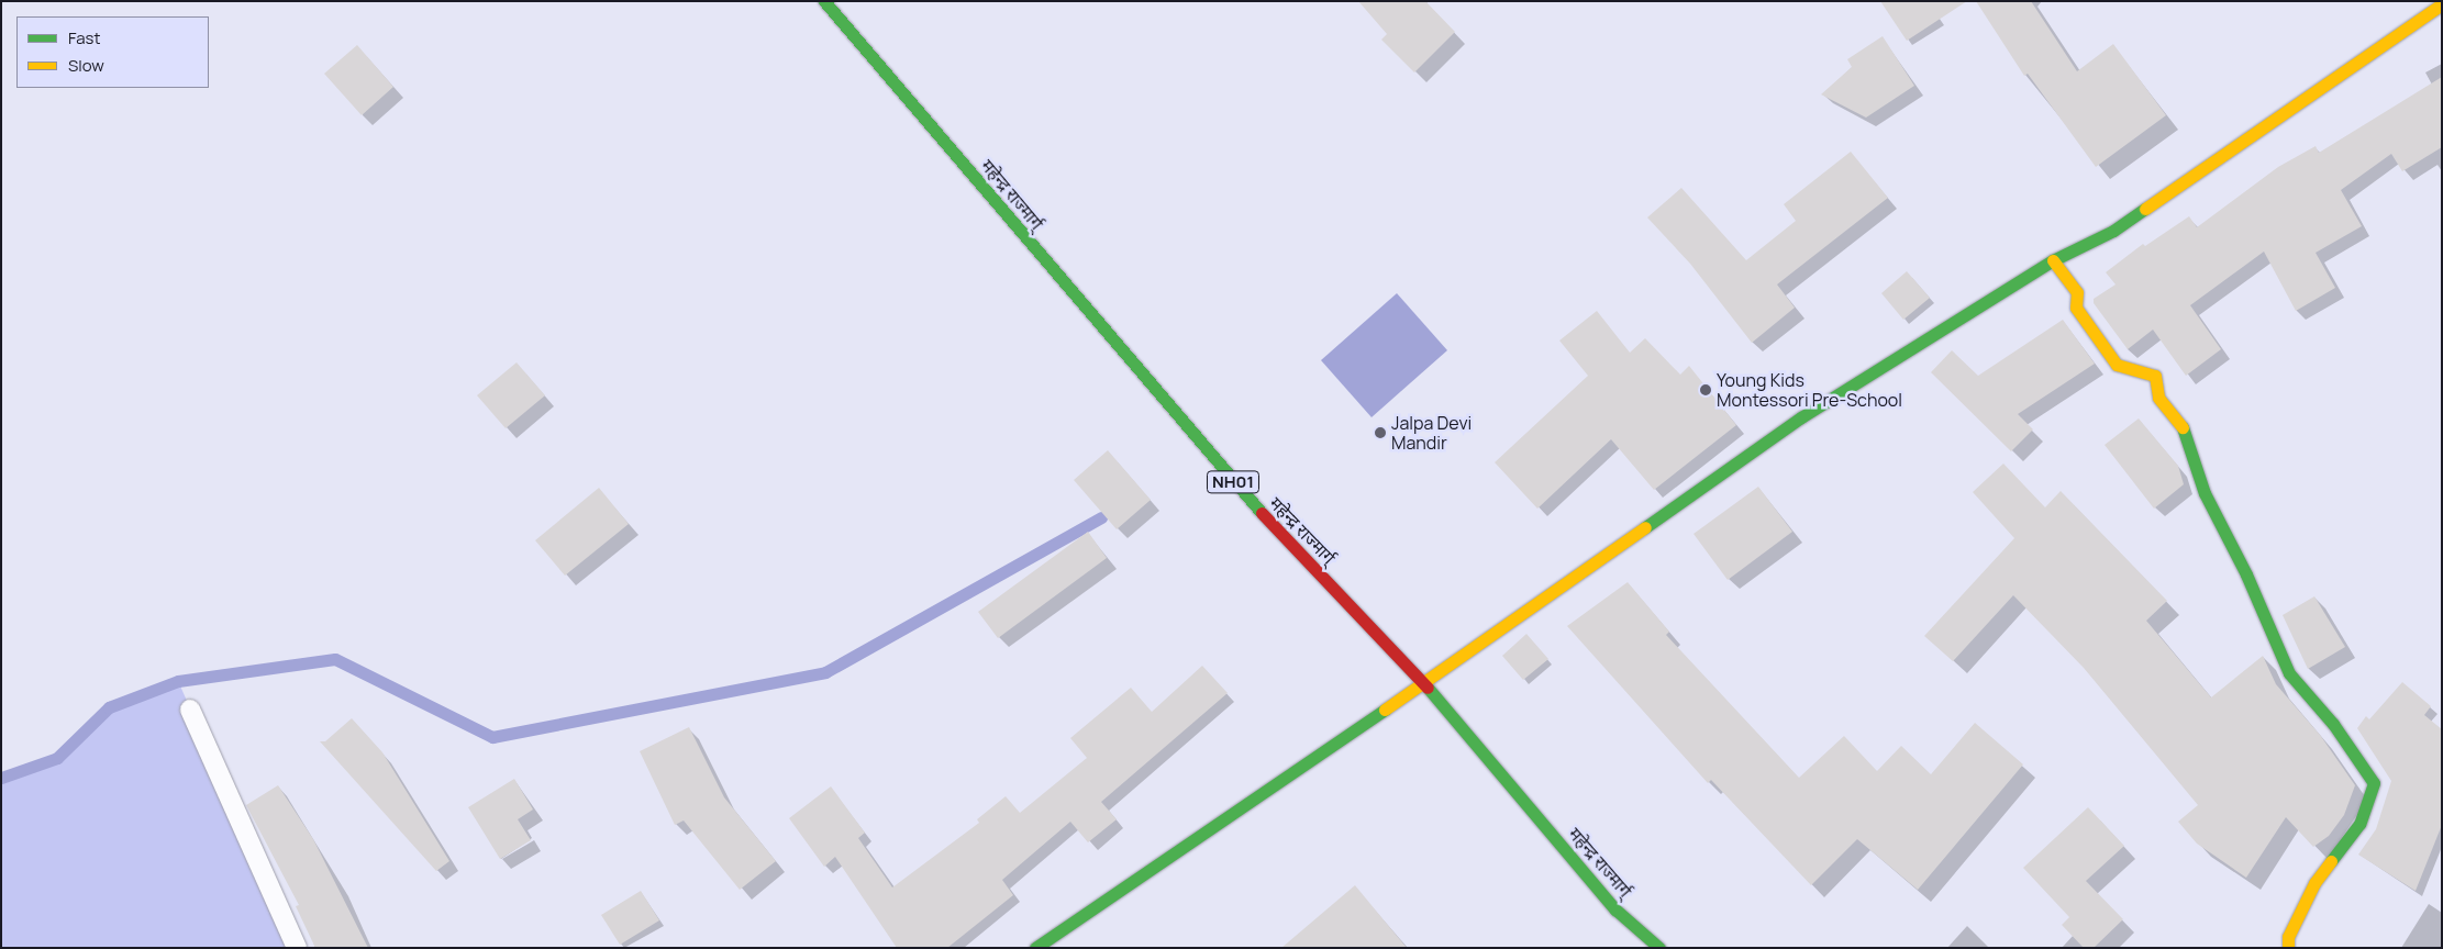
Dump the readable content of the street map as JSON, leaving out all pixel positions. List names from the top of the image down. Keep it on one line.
{"streets":{"main road":["महेन्द्र राज्मार्ग्","NH01"]},"places":["Young Kids Montessori Pre-School","Jalpa Devi Mandir"],"legend":["Fast","Slow"]}
